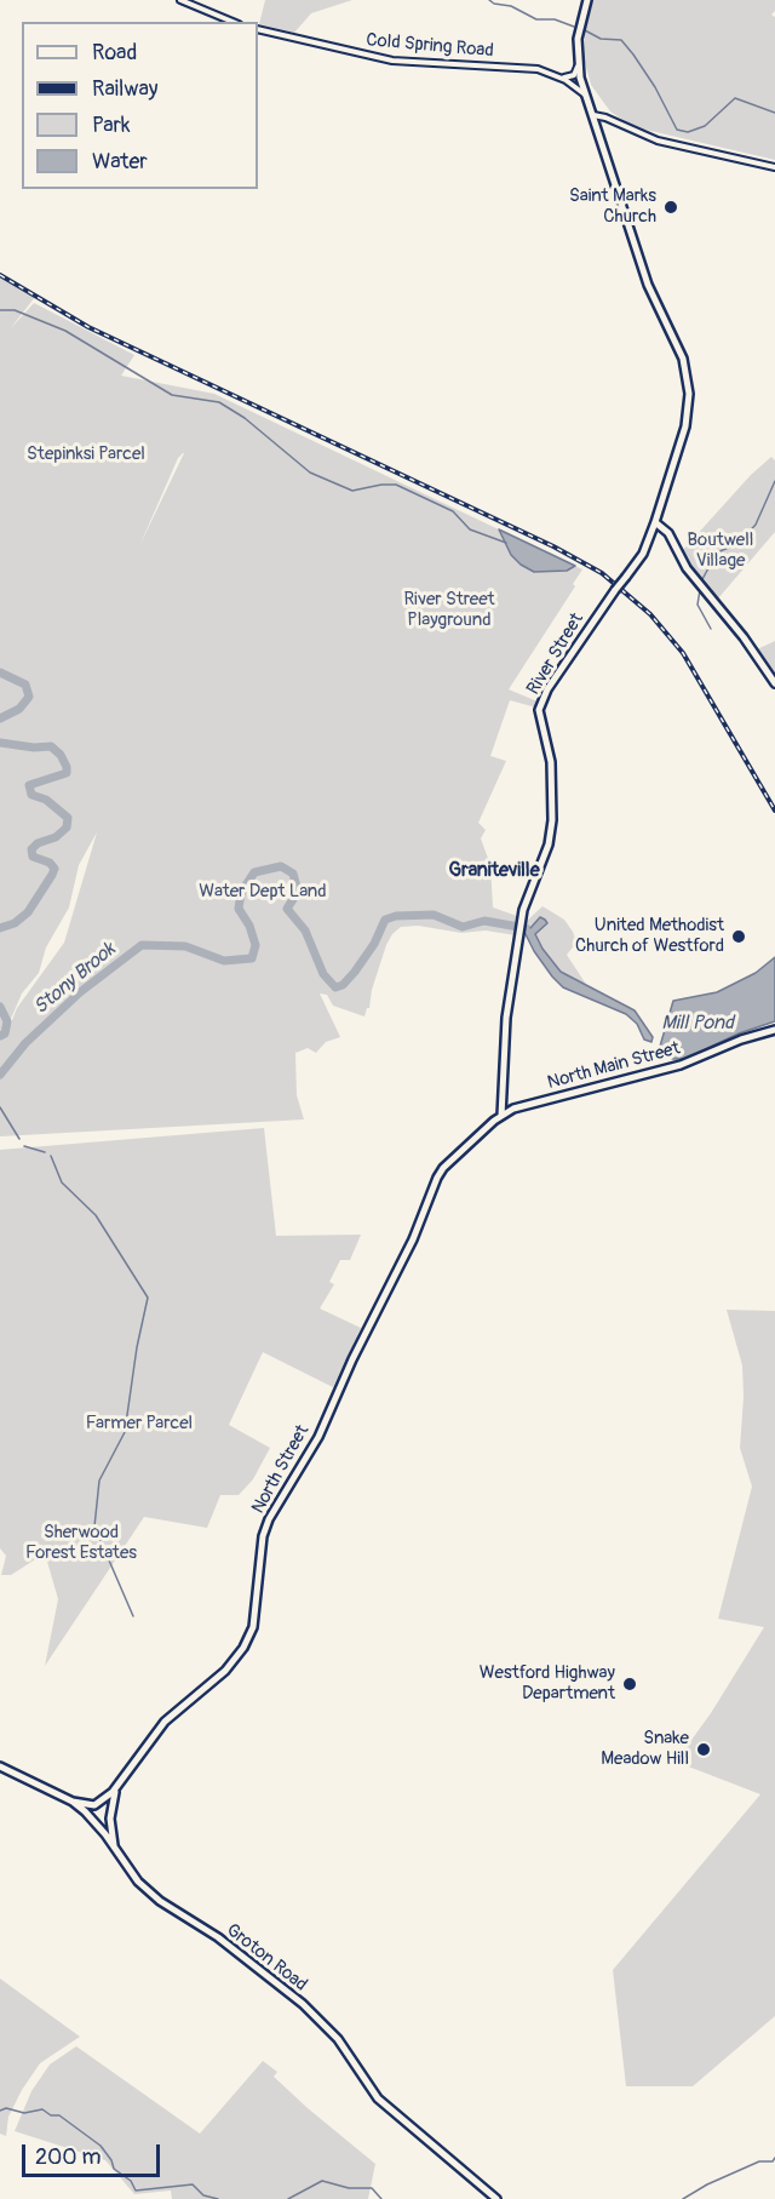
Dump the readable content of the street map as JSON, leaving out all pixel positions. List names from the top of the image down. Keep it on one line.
{"streets":{"main road":["River Street","North Main Street","North Street","Groton Road"],"street":["Cold Spring Road"]},"crossings":[["Cold Spring Road","River Street"],["River Street","North Main Street"],["River Street","North Street"],["North Main Street","North Street"],["North Street","Groton Road"]],"districts":["Graniteville"],"water":["Stony Brook","Mill Pond"],"parks":["Stepinksi Parcel","Boutwell Village","River Street Playground","Water Dept Land","Farmer Parcel","Sherwood Forest Estates"],"places":["Saint Marks Church","United Methodist Church of Westford","Westford Highway Department","Snake Meadow Hill"],"legend":["Road","Railway","Park","Water"],"scale_bar":"200 m"}
